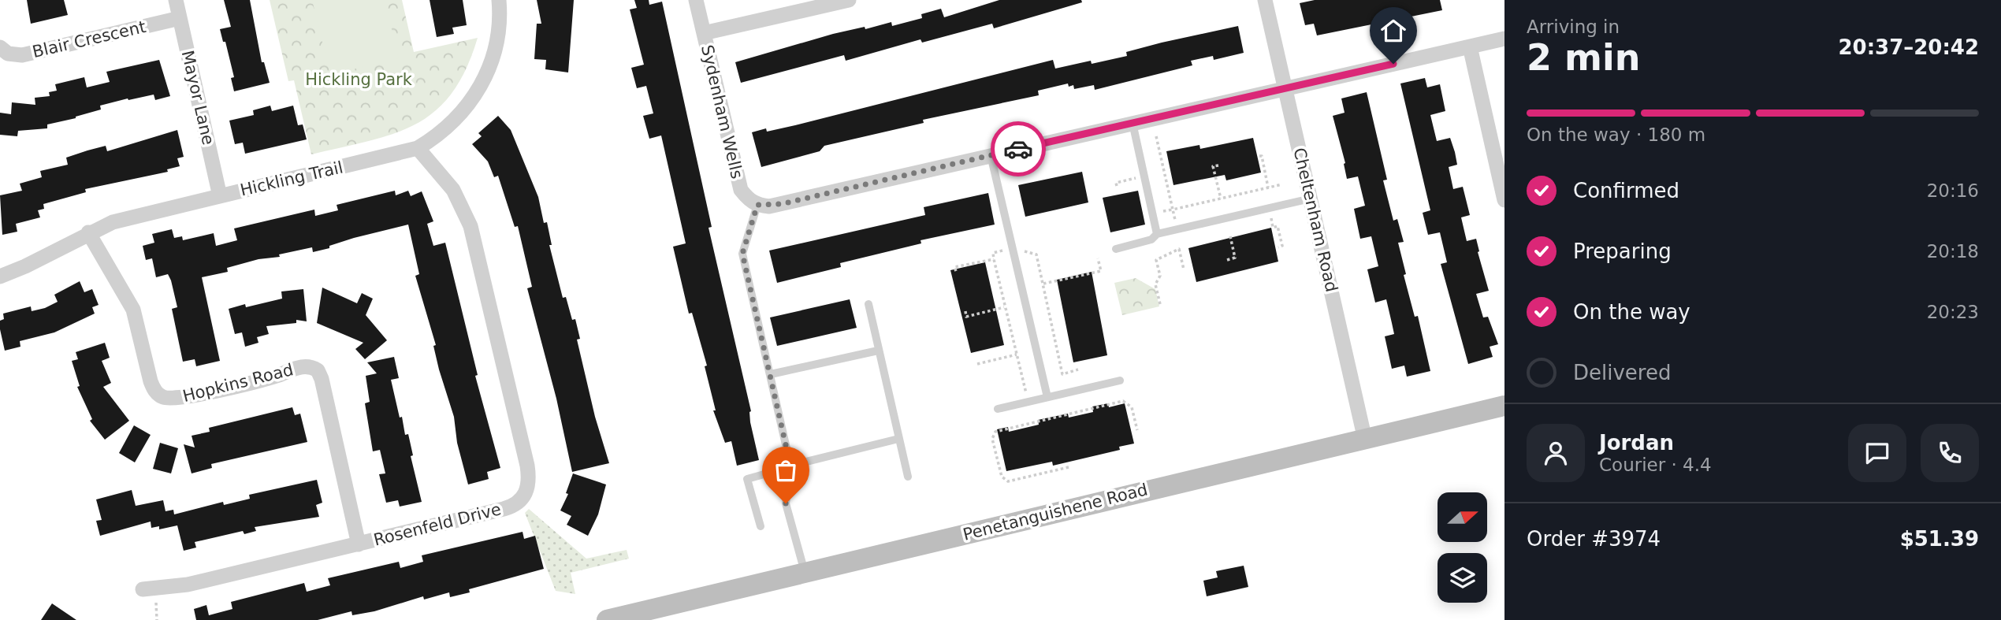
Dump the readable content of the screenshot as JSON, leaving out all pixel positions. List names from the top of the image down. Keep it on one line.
{"streets":{"main road":["Penetanguishene Road"],"street":["Blair Crescent","Mayor Lane","Sydenham Wells","Hickling Trail","Cheltenham Road","Hopkins Road","Rosenfeld Drive"]},"crossings":[["Blair Crescent","Mayor Lane"],["Mayor Lane","Hickling Trail"],["Hickling Trail","Hopkins Road"],["Hickling Trail","Rosenfeld Drive"],["Cheltenham Road","Penetanguishene Road"],["Hopkins Road","Rosenfeld Drive"]],"parks":["Hickling Park"],"north":"right","page":{"heading":["2 min","Arriving in","20:37–20:42"],"panel":["Jordan","Courier · 4.4","Order #3974","$51.39"],"bar":"On the way · 180 m","list":[["Confirmed","20:16"],["Preparing","20:18"],["On the way","20:23"],"Delivered"]}}
